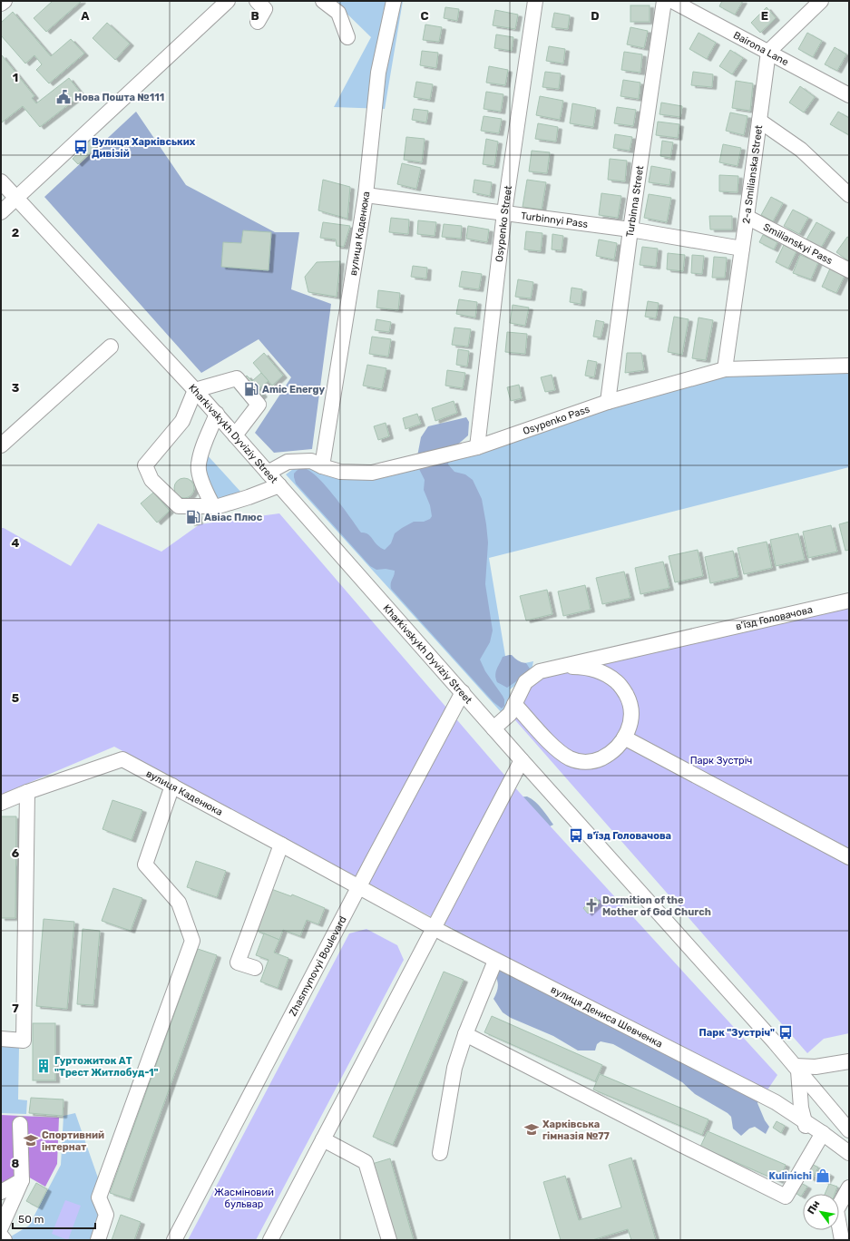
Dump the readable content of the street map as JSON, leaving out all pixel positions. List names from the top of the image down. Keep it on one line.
{"streets":{"street":["Bairona Lane","2-a Smilianska Street","Turbinna Street","Turbinnyi Pass","Osypenko Street","вулиця Каденюка","Smilianskyi Pass","Osypenko Pass","Kharkivskykh Dyviziy Street","в'їзд Головачова","Zhasmynovyi Boulevard","вулиця Дениса Шевченка"]},"crossings":[["Bairona Lane","2-a Smilianska Street"],["2-a Smilianska Street","Turbinnyi Pass"],["2-a Smilianska Street","Smilianskyi Pass"],["2-a Smilianska Street","Osypenko Pass"],["Turbinna Street","Turbinnyi Pass"],["Turbinna Street","Osypenko Pass"],["Turbinnyi Pass","Osypenko Street"],["Turbinnyi Pass","вулиця Каденюка"],["Osypenko Street","Osypenko Pass"],["вулиця Каденюка","Osypenko Pass"],["вулиця Каденюка","Zhasmynovyi Boulevard"],["вулиця Каденюка","вулиця Дениса Шевченка"],["Osypenko Pass","Kharkivskykh Dyviziy Street"],["Kharkivskykh Dyviziy Street","в'їзд Головачова"],["Kharkivskykh Dyviziy Street","Zhasmynovyi Boulevard"],["Zhasmynovyi Boulevard","вулиця Дениса Шевченка"]],"parks":["Парк Зустріч","Жасміновий бульвар"],"places":{"public building":["Нова Пошта №111"],"bus stop":["Вулиця Харківських Дивізій","в'їзд Головачова","Парк \"Зустріч\""],"fuel station":["Amic Energy","Авіас Плюс"],"church":["Dormition of the Mother of God Church"],"building":["Гуртожиток АТ \"Трест Житлобуд-1\""],"school or university":["Харківська гімназія №77","Спортивний інтернат"],"shop":["Kulinichi"]},"scale_bar":"50 m","north":"top left","grid":{"columns":["A","B","C","D","E"],"rows":["1","2","3","4","5","6","7","8"]}}
